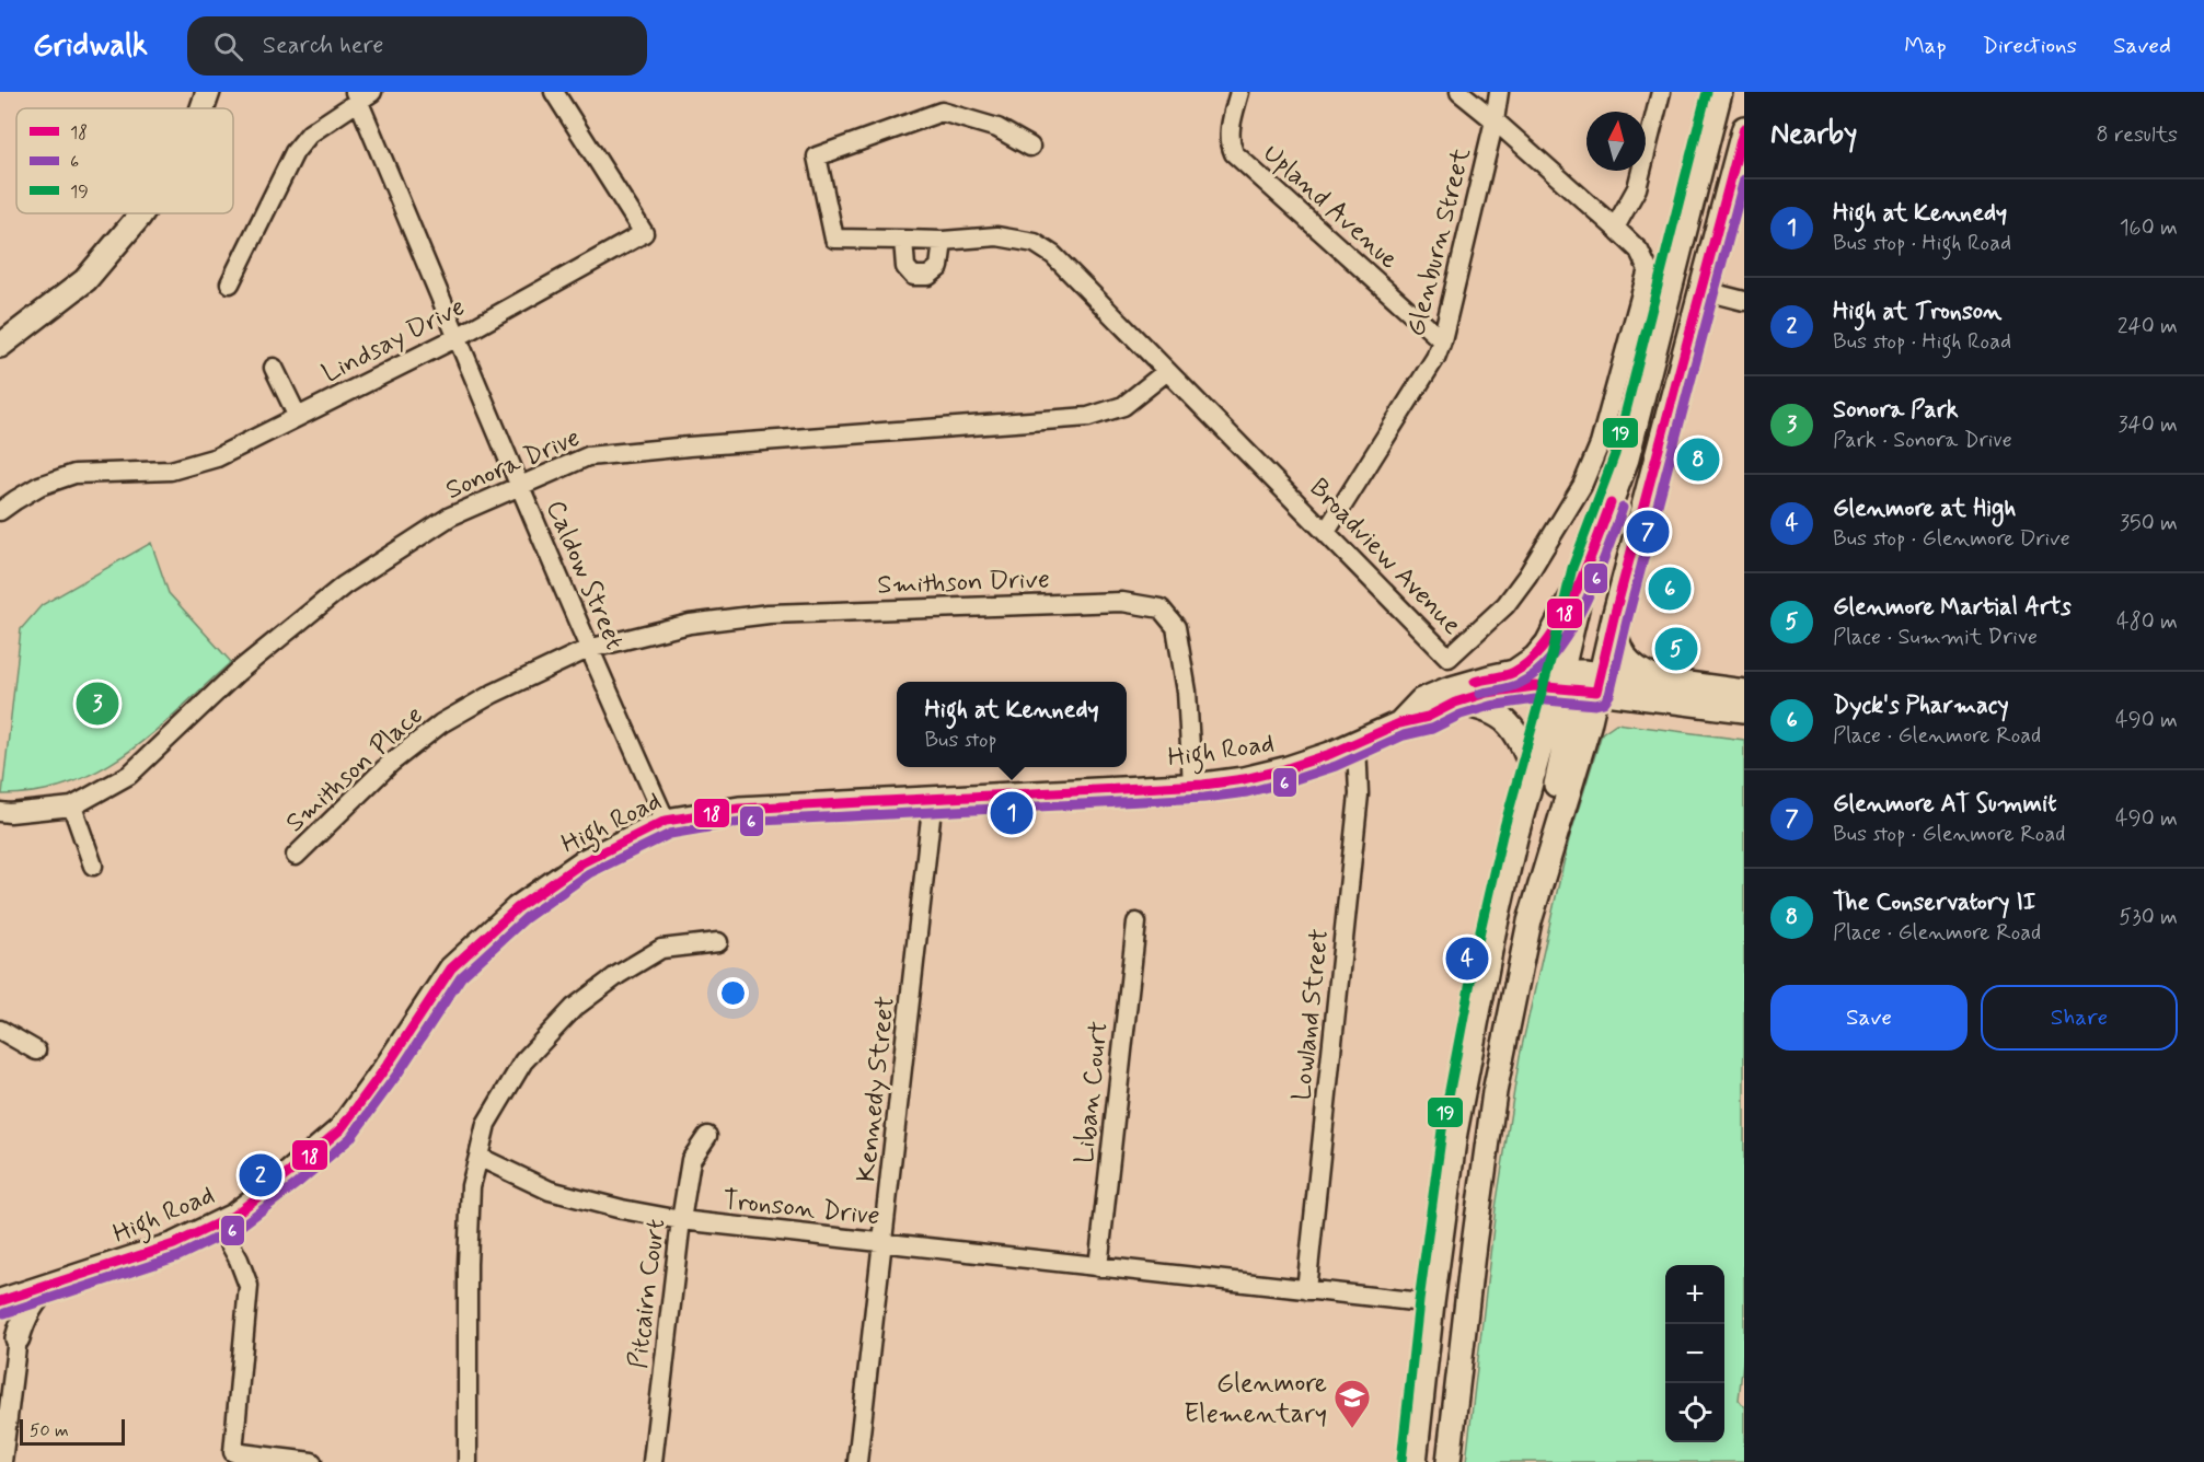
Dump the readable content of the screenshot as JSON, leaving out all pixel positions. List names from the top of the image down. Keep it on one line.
{"streets":{"main road":["High Road"],"street":["Upland Avenue","Glenburn Street","Lindsay Drive","Sonora Drive","Broadview Avenue","Caldow Street","Smithson Drive","Smithson Place","Lowland Street","Kennedy Street","Liban Court","Tronson Drive","Pitcairn Court"]},"crossings":[["Upland Avenue","Glenburn Street"],["Glenburn Street","Broadview Avenue"],["Lindsay Drive","Caldow Street"],["Sonora Drive","Broadview Avenue"],["Sonora Drive","Caldow Street"],["Caldow Street","Smithson Drive"],["Caldow Street","High Road"],["Caldow Street","Smithson Place"],["Smithson Drive","High Road"],["Smithson Drive","Smithson Place"],["High Road","Lowland Street"],["High Road","Kennedy Street"],["Lowland Street","Tronson Drive"],["Kennedy Street","Tronson Drive"],["Liban Court","Tronson Drive"],["Tronson Drive","Pitcairn Court"]],"places":{"school or university":["Glenmore Elementary"]},"lines":["transit line 19","transit line 18","transit line 6"],"legend":["18","6","19"],"scale_bar":"50 m","north":"top","page":{"header":"Gridwalk","search":"Search here","nav":["Map","Directions","Saved"],"heading":["Nearby","8 results"],"list":[{"mark":"1","name":"High at Kennedy","note":"Bus stop · High Road","value":"160 m"},{"mark":"2","name":"High at Tronson","note":"Bus stop · High Road","value":"240 m"},{"mark":"3","name":"Sonora Park","note":"Park · Sonora Drive","value":"340 m"},{"mark":"4","name":"Glenmore at High","note":"Bus stop · Glenmore Drive","value":"350 m"},{"mark":"5","name":"Glenmore Martial Arts","note":"Place · Summit Drive","value":"480 m"},{"mark":"6","name":"Dyck's Pharmacy","note":"Place · Glenmore Road","value":"490 m"},{"mark":"7","name":"Glenmore AT Summit","note":"Bus stop · Glenmore Road","value":"490 m"},{"mark":"8","name":"The Conservatory II","note":"Place · Glenmore Road","value":"530 m"}],"pins":["8","7","6","5","3","1","4","2"],"popup":["High at Kennedy","Bus stop"],"buttons":["Save","Share"],"map_buttons":["+","−"],"scale":"50 m"}}
